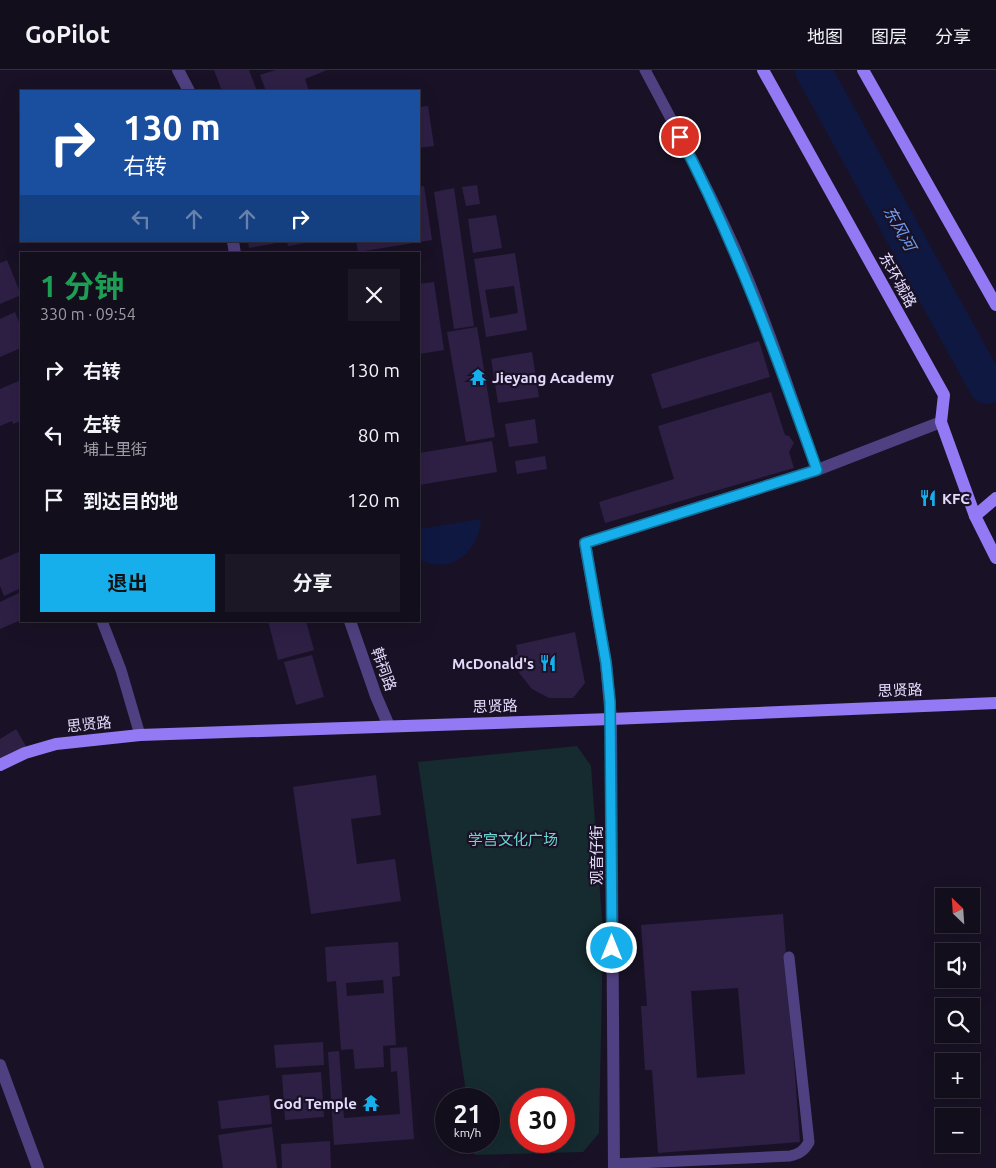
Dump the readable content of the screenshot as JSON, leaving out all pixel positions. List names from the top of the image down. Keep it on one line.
{"streets":{"street":["东环城路","韩祠路","思贤路","观音仔街"]},"crossings":[["韩祠路","思贤路"],["思贤路","观音仔街"]],"water":["东风河"],"parks":["学宫文化广场"],"places":{"temple":["Jieyang Academy","God Temple"],"restaurant":["KFC","McDonald's"]},"north":"top left","page":{"header":"GoPilot","nav":["地图","图层","分享"],"turn":["130 m","右转"],"heading":["1 分钟","330 m · 09:54"],"list":[{"name":"右转","value":"130 m"},{"name":"左转","note":"埔上里街","value":"80 m"},{"name":"到达目的地","value":"120 m"}],"buttons":["退出","分享"],"map_buttons":["+","−"],"speed":"21 km/h","limit":"30"}}
